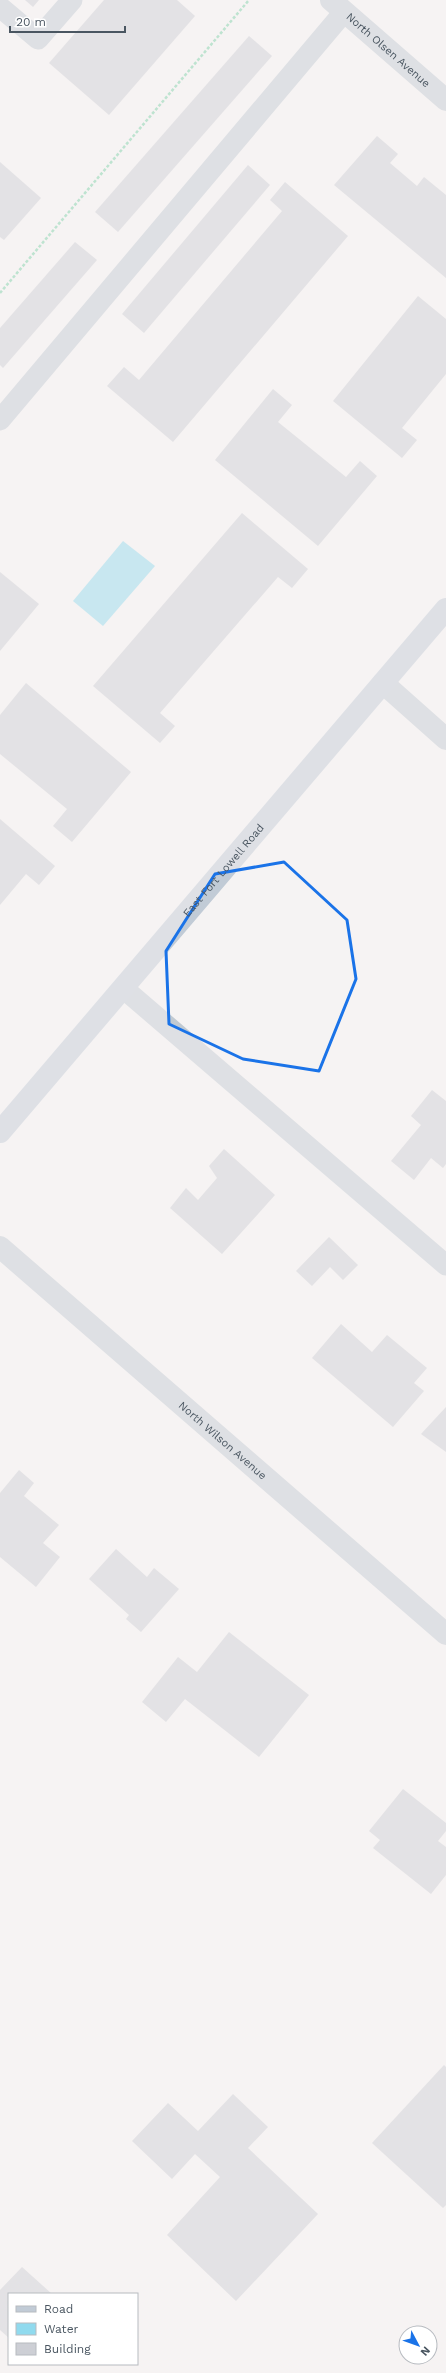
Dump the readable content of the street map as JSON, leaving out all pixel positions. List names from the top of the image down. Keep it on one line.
{"streets":{"main road":["East Fort Lowell Road"],"street":["North Olsen Avenue","North Wilson Avenue"]},"legend":["Road","Water","Building"],"scale_bar":"20 m","north":"bottom right"}
